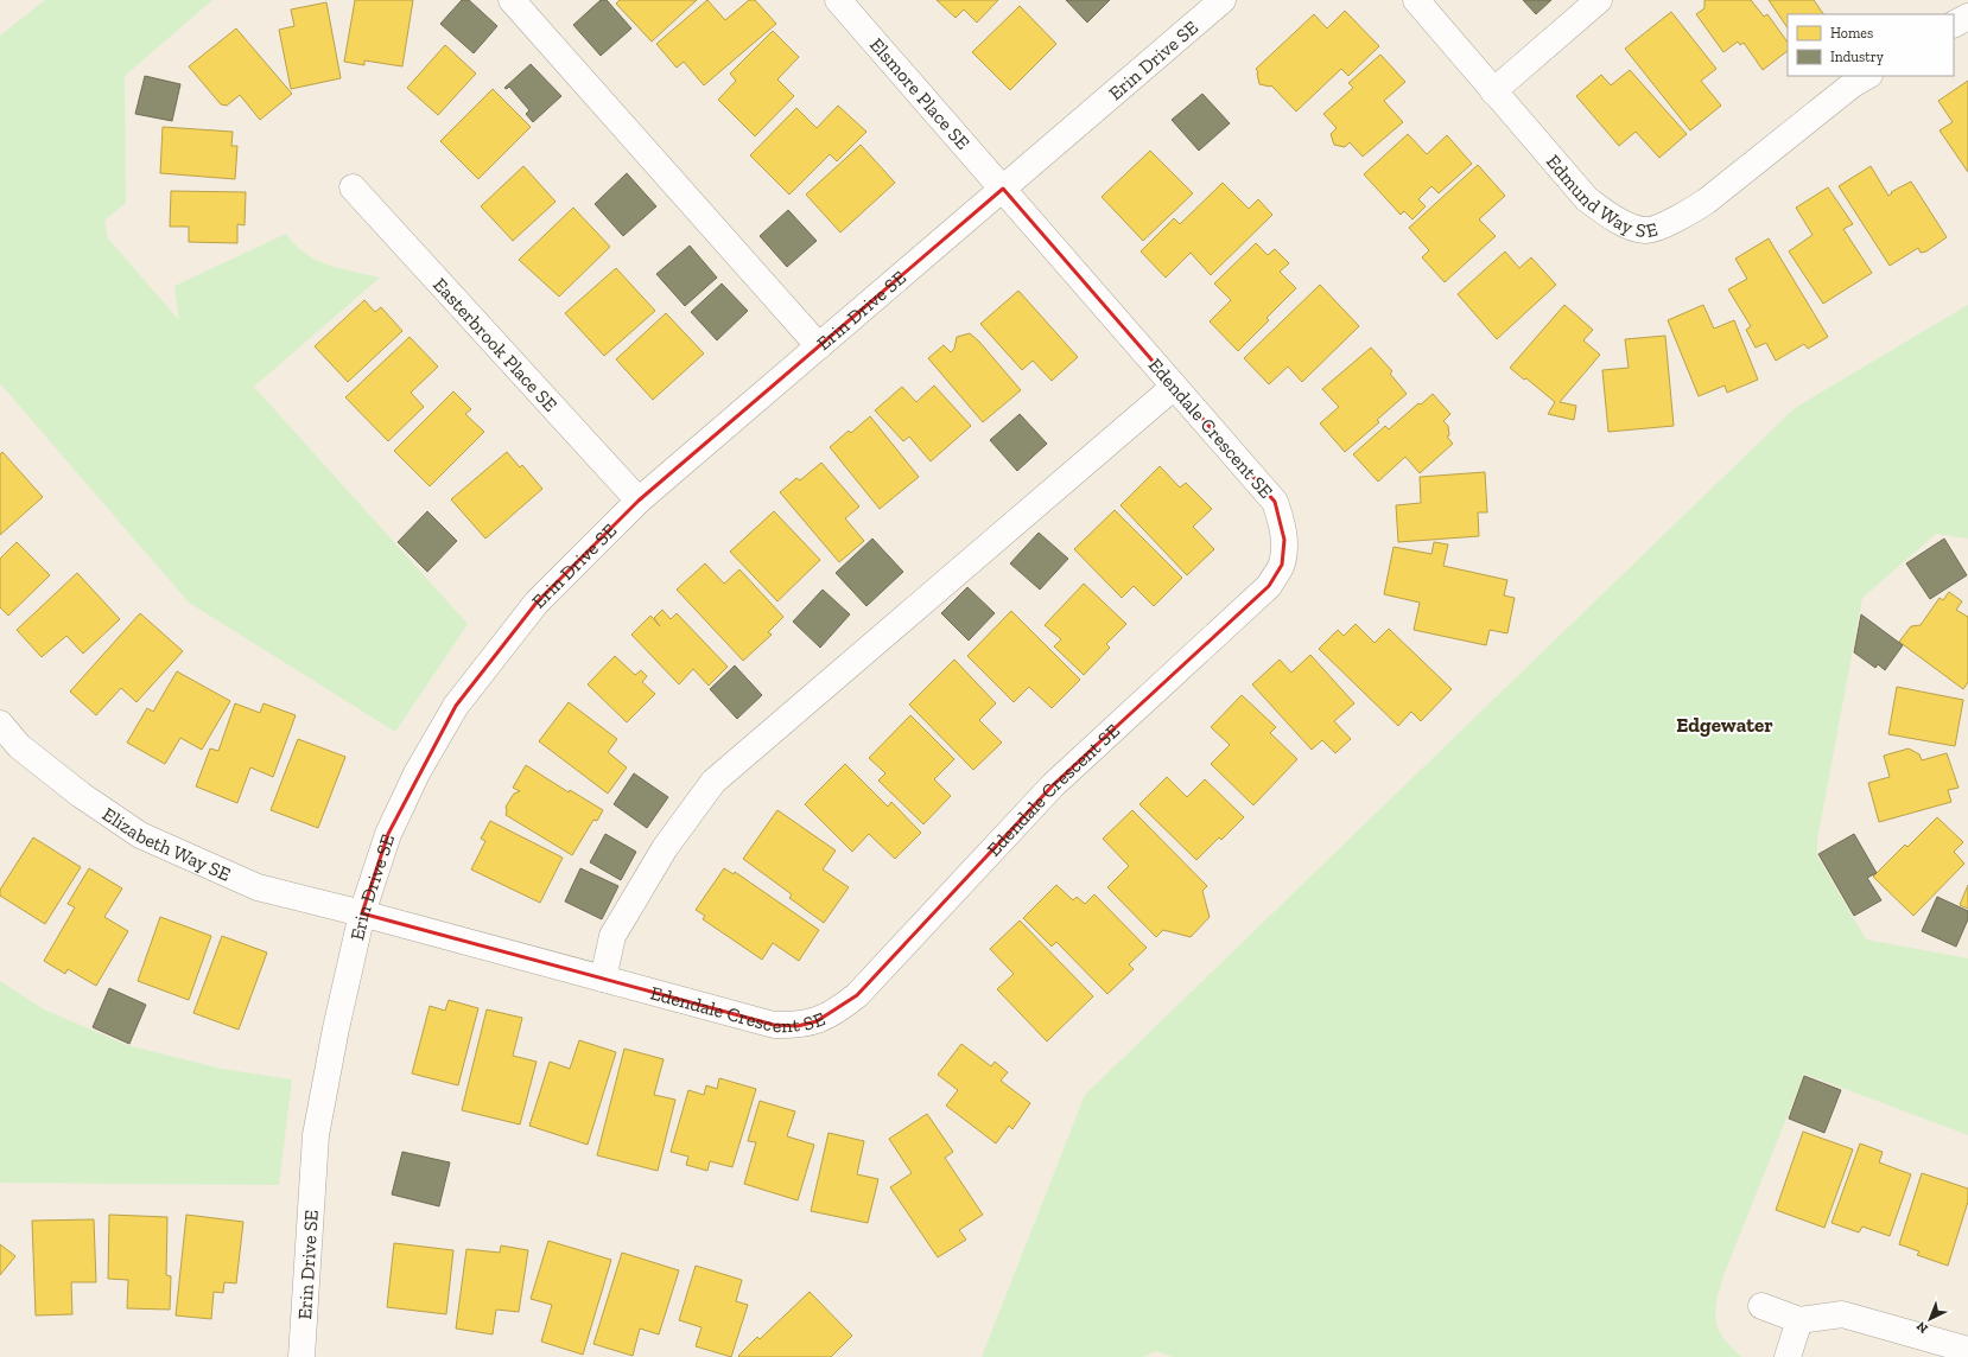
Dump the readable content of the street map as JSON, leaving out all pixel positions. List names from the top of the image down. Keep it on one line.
{"streets":{"street":["Erin Drive SE","Elsmore Place SE","Edmund Way SE","Easterbrook Place SE","Edendale Crescent SE","Elizabeth Way SE"]},"crossings":[["Erin Drive SE","Elsmore Place SE"],["Erin Drive SE","Easterbrook Place SE"],["Erin Drive SE","Edendale Crescent SE"],["Erin Drive SE","Elizabeth Way SE"],["Elsmore Place SE","Edendale Crescent SE"],["Edendale Crescent SE","Elizabeth Way SE"]],"districts":["Edgewater"],"legend":["Homes","Industry"],"north":"bottom left"}
